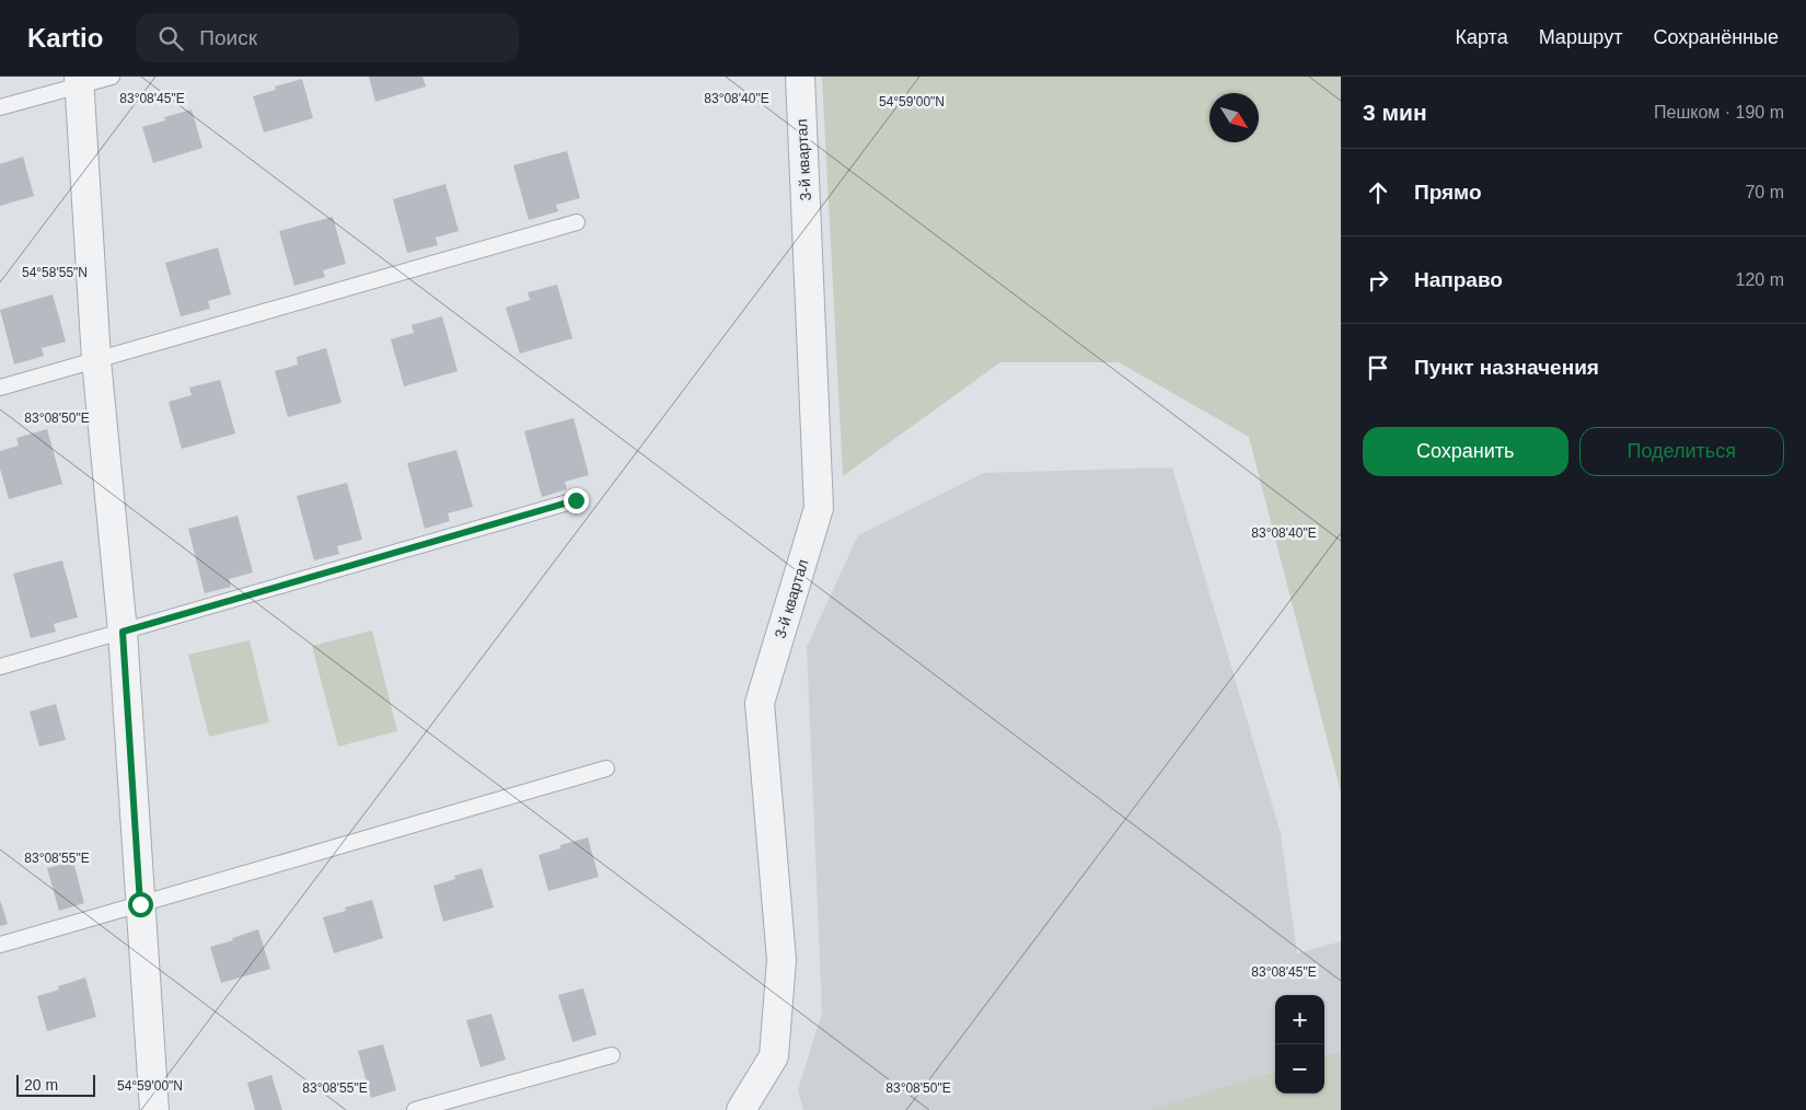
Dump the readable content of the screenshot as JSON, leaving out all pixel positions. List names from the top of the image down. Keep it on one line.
{"streets":{"street":["3-й квартал"]},"scale_bar":"20 m","north":"bottom right","page":{"header":"Kartio","search":"Поиск","nav":["Карта","Маршрут","Сохранённые"],"heading":["3 мин","Пешком · 190 m"],"list":[["Прямо","70 m"],["Направо","120 m"],"Пункт назначения"],"buttons":["Сохранить","Поделиться"],"map_buttons":["+","−"],"scale":"20 m"},"coordinates":["83°08'45\"E","83°08'40\"E","54°59'00\"N","54°58'55\"N","83°08'50\"E","83°08'55\"E"]}
